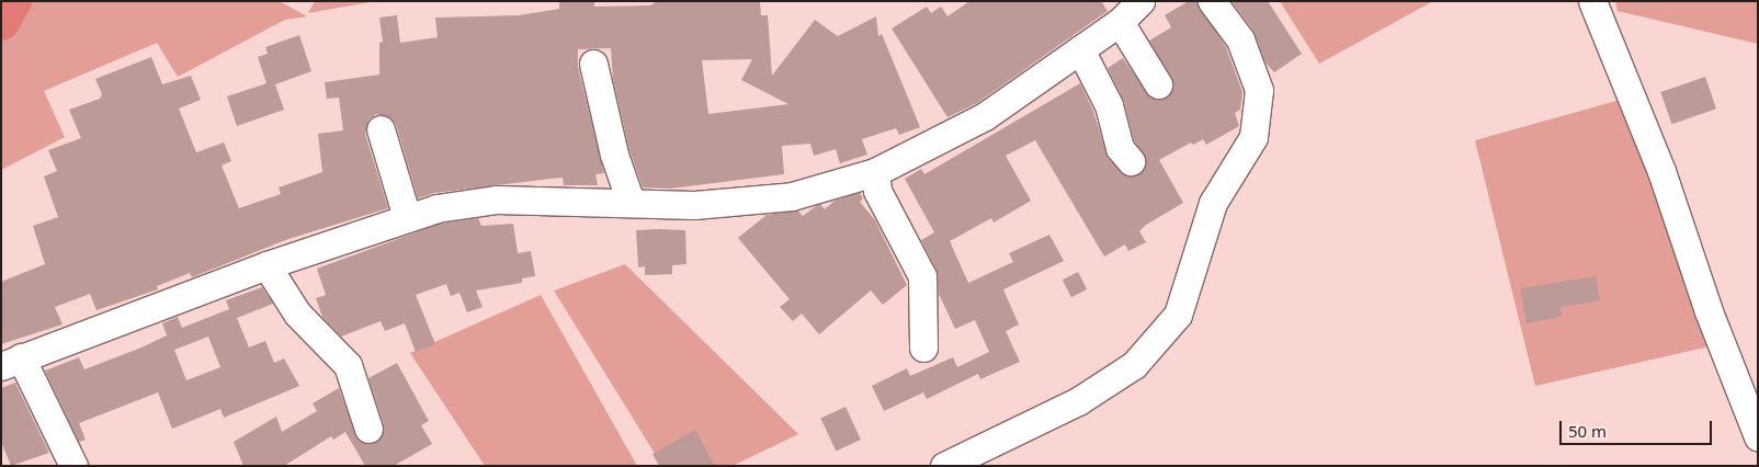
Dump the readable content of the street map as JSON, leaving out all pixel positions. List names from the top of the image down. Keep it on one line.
{"scale_bar":"50 m"}
